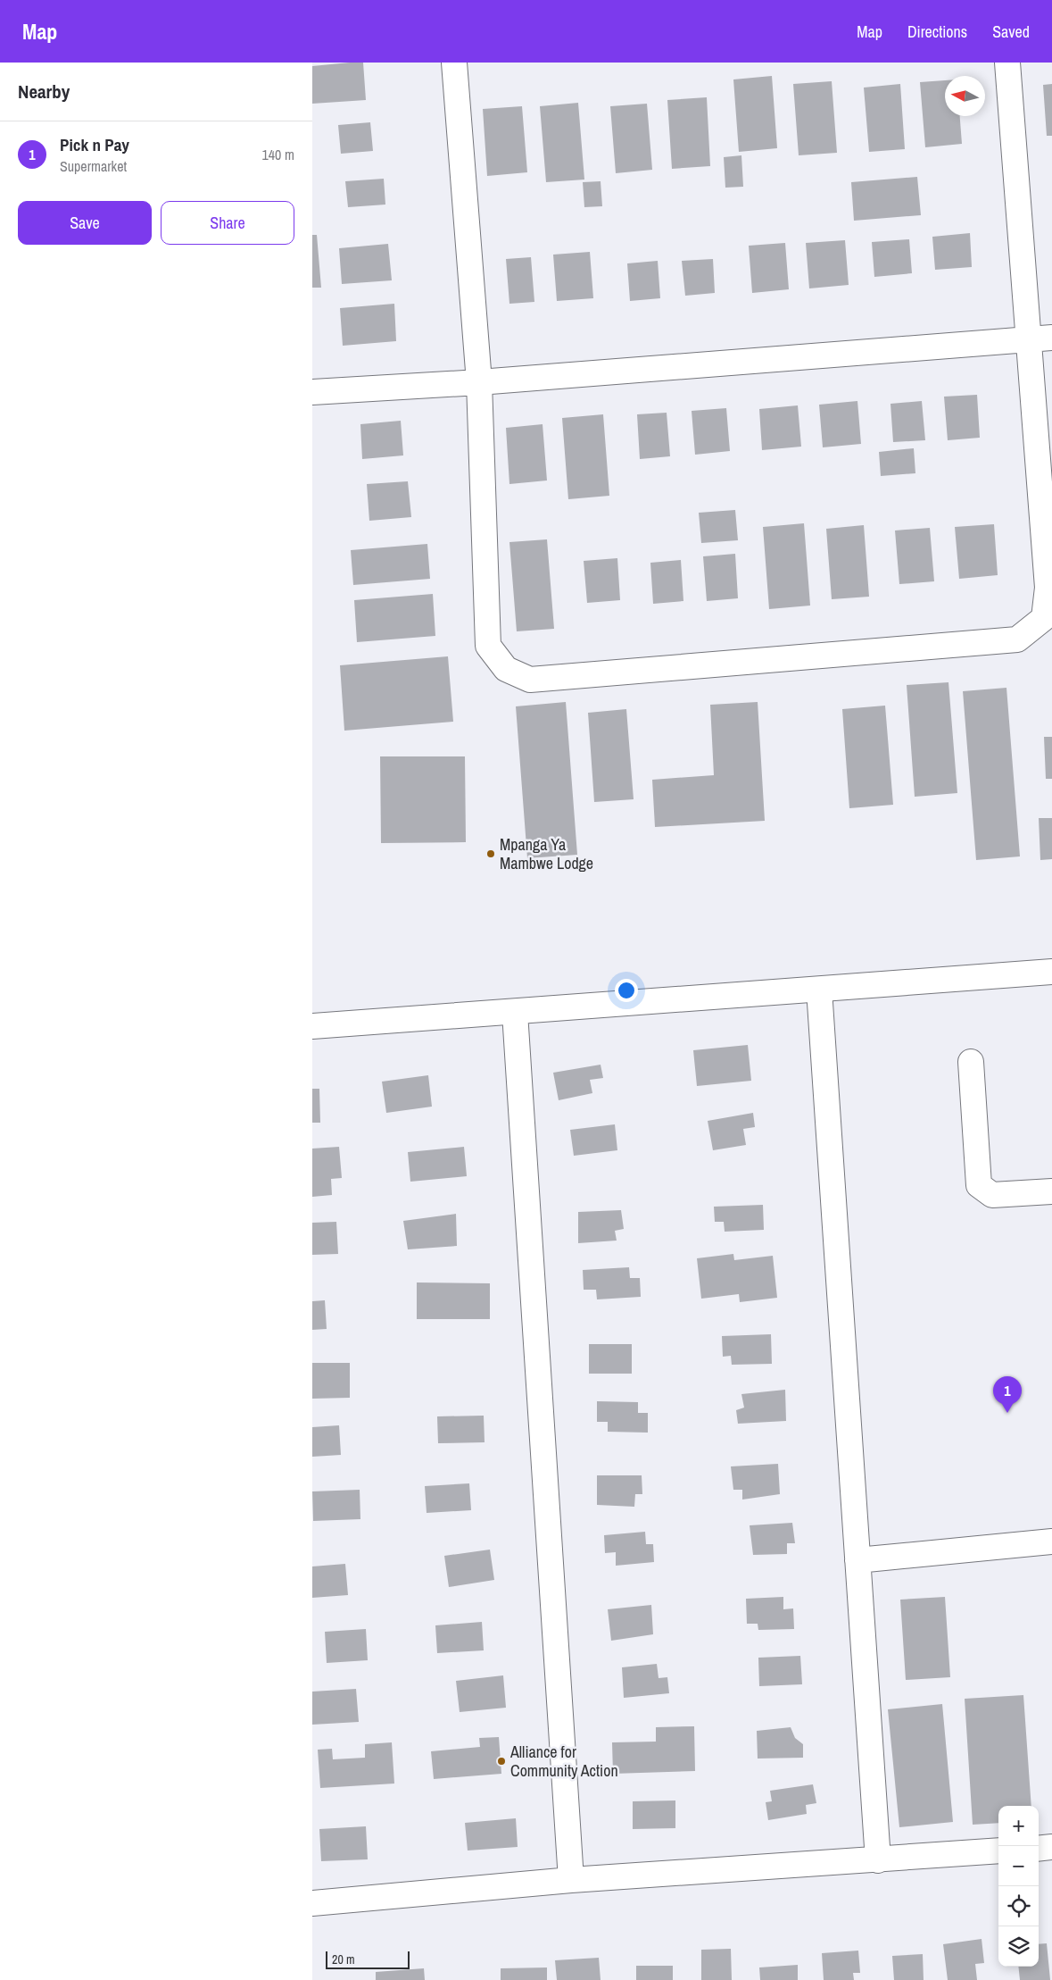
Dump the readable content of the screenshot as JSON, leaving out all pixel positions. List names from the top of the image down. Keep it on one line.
{"places":["Mpanga Ya Mambwe Lodge","Alliance for Community Action"],"scale_bar":"20 m","north":"left","page":{"header":"Map","nav":["Map","Directions","Saved"],"heading":"Nearby","list":[{"mark":"1","name":"Pick n Pay","note":"Supermarket","value":"140 m"}],"buttons":["Save","Share"],"pins":"1","map_buttons":["+","−"],"scale":"20 m"}}
